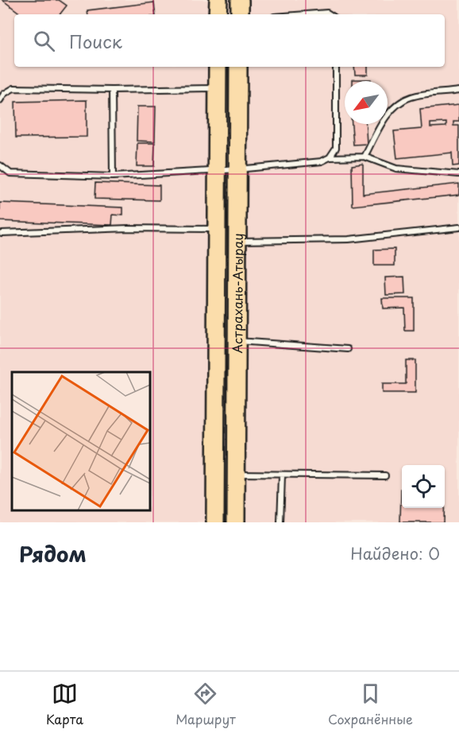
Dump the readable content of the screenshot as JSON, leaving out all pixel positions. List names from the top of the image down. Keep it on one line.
{"streets":{"highway":["Астрахань-Атырау"]},"north":"bottom left","page":{"search":"Поиск","heading":["Рядом","Найдено: 0"],"nav":["Карта","Маршрут","Сохранённые"]}}
